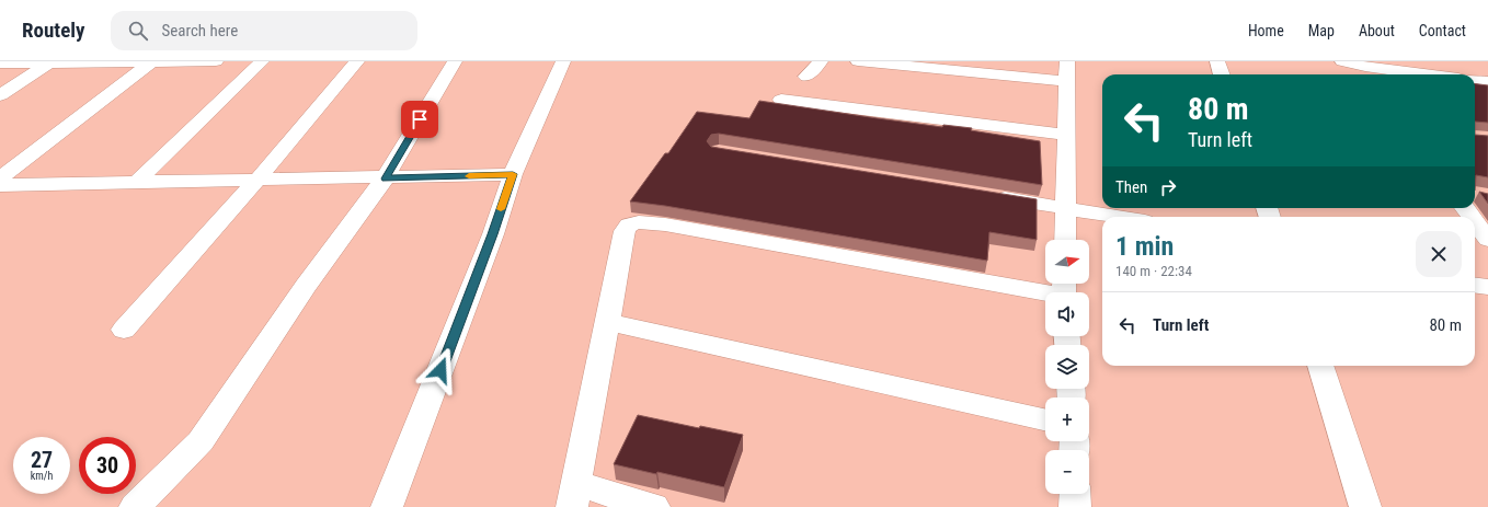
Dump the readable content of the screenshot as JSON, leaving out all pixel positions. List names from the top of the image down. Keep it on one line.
{"north":"right","page":{"header":"Routely","search":"Search here","nav":["Home","Map","About","Contact"],"turn":["80 m","Turn left"],"then":"Then","heading":["1 min","140 m · 22:34"],"map_buttons":["+","−"],"list":[{"name":"Turn left","value":"80 m"}],"speed":"27 km/h","limit":"30"}}
